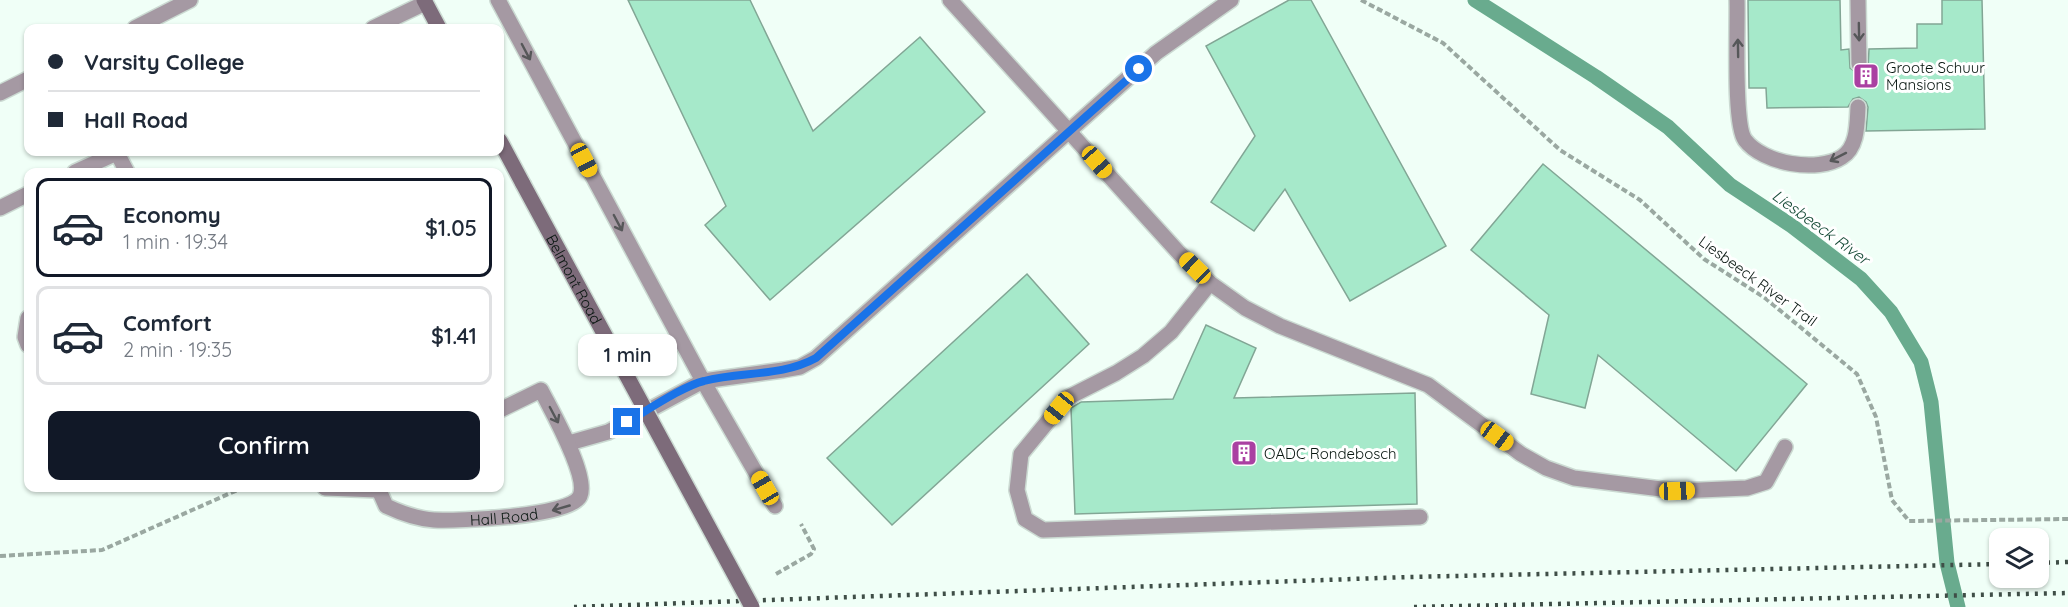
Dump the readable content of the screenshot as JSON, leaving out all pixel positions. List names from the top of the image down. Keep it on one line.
{"streets":{"main road":["Belmont Road"],"street":["Hall Road"],"path":["Liesbeeck River Trail"]},"water":["Liesbeeck River"],"places":{"building":["Groote Schuur Mansions","OADC Rondebosch"]},"page":{"banner":["Varsity College","Hall Road"],"list":[{"name":"Economy","note":"1 min · 19:34","value":"$1.05"},{"name":"Comfort","note":"2 min · 19:35","value":"$1.41"}],"bubble":"1 min","buttons":"Confirm"}}
